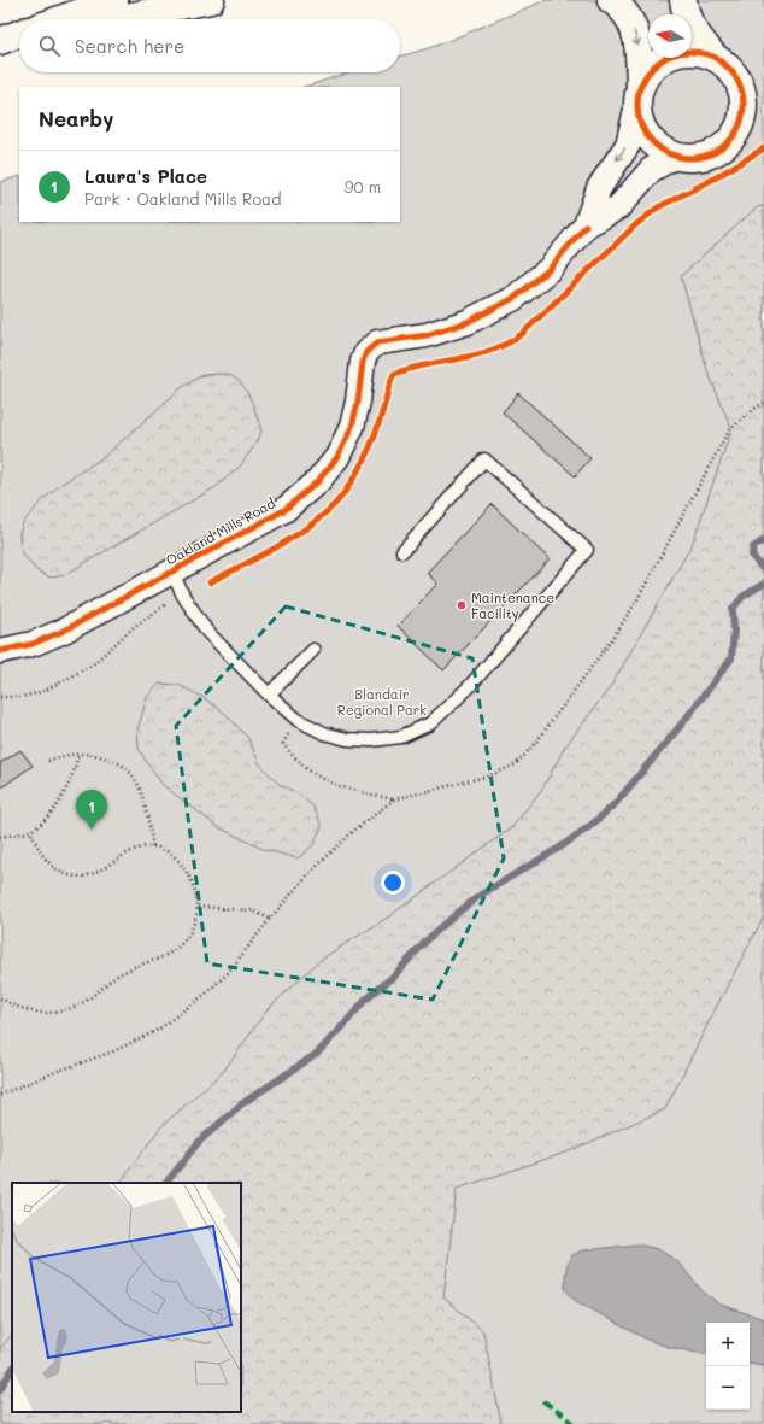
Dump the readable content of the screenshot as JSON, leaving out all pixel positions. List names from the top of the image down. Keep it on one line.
{"streets":{"street":["Oakland Mills Road"]},"parks":["Blandair Regional Park"],"places":["Maintenance Facility"],"north":"left","page":{"search":"Search here","heading":"Nearby","list":[{"mark":"1","name":"Laura's Place","note":"Park · Oakland Mills Road","value":"90 m"}],"pins":"1","map_buttons":["+","−"]}}
